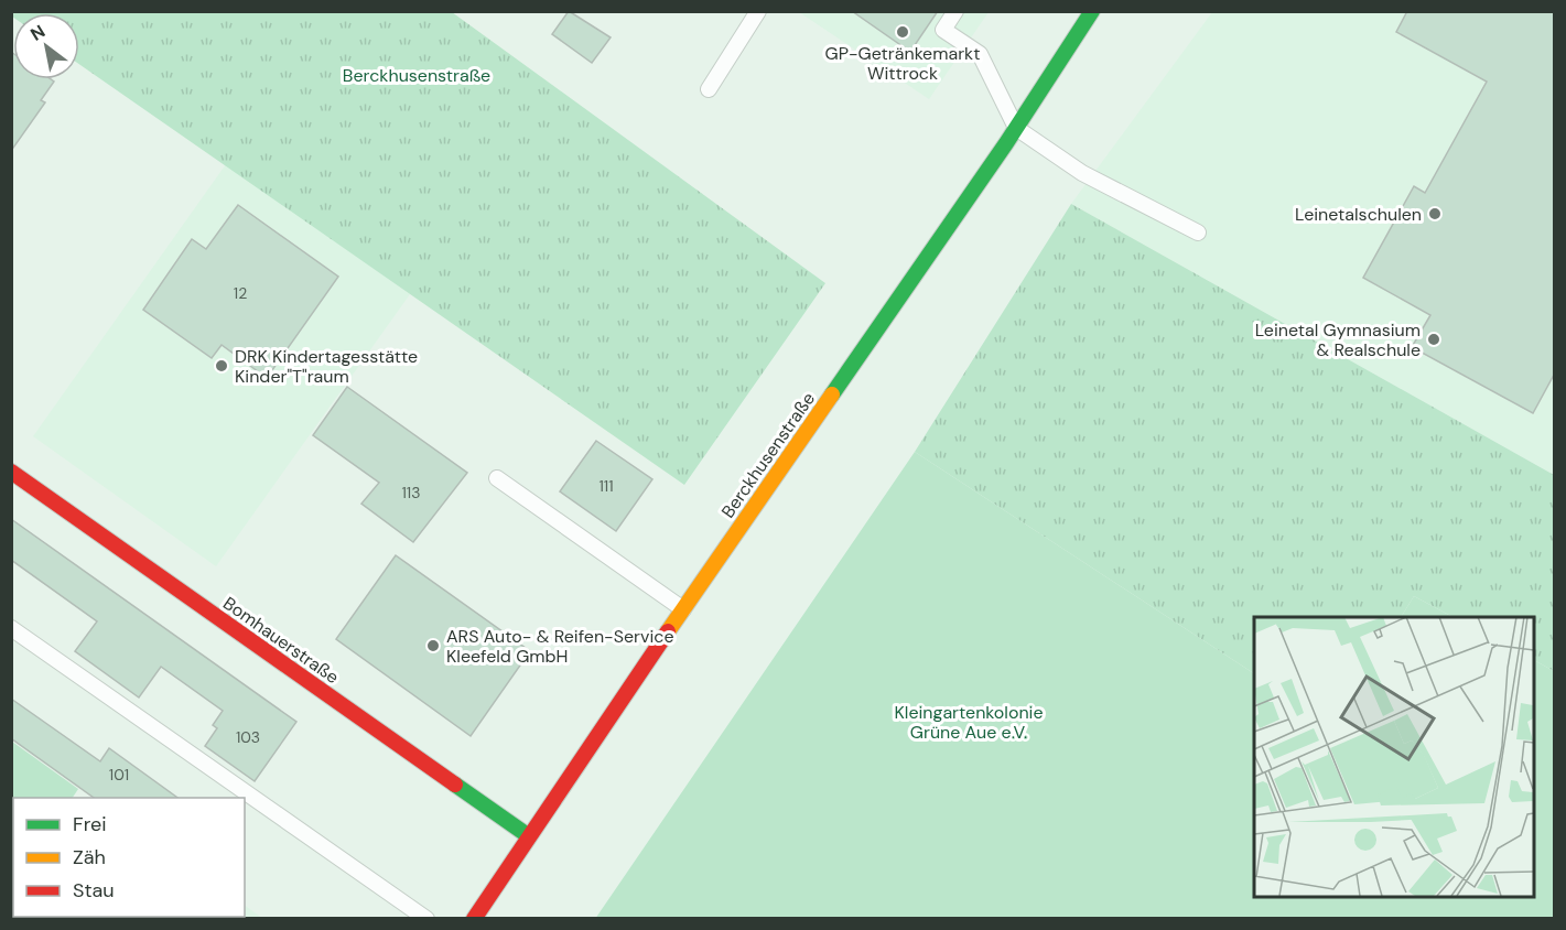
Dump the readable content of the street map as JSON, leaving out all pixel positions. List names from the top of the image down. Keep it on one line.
{"streets":{"street":["Berckhusenstraße","Bomhauerstraße"]},"crossings":[["Berckhusenstraße","Bomhauerstraße"]],"parks":["Berckhusenstraße","Kleingartenkolonie Grüne Aue e.V."],"places":["GP-Getränkemarkt Wittrock","Leinetalschulen","Leinetal Gymnasium & Realschule","DRK Kindertagesstätte Kinder\"T\"raum","ARS Auto- & Reifen-Service Kleefeld GmbH"],"house_numbers":["12","111","113","103","101"],"legend":["Frei","Zäh","Stau"],"north":"top left"}
